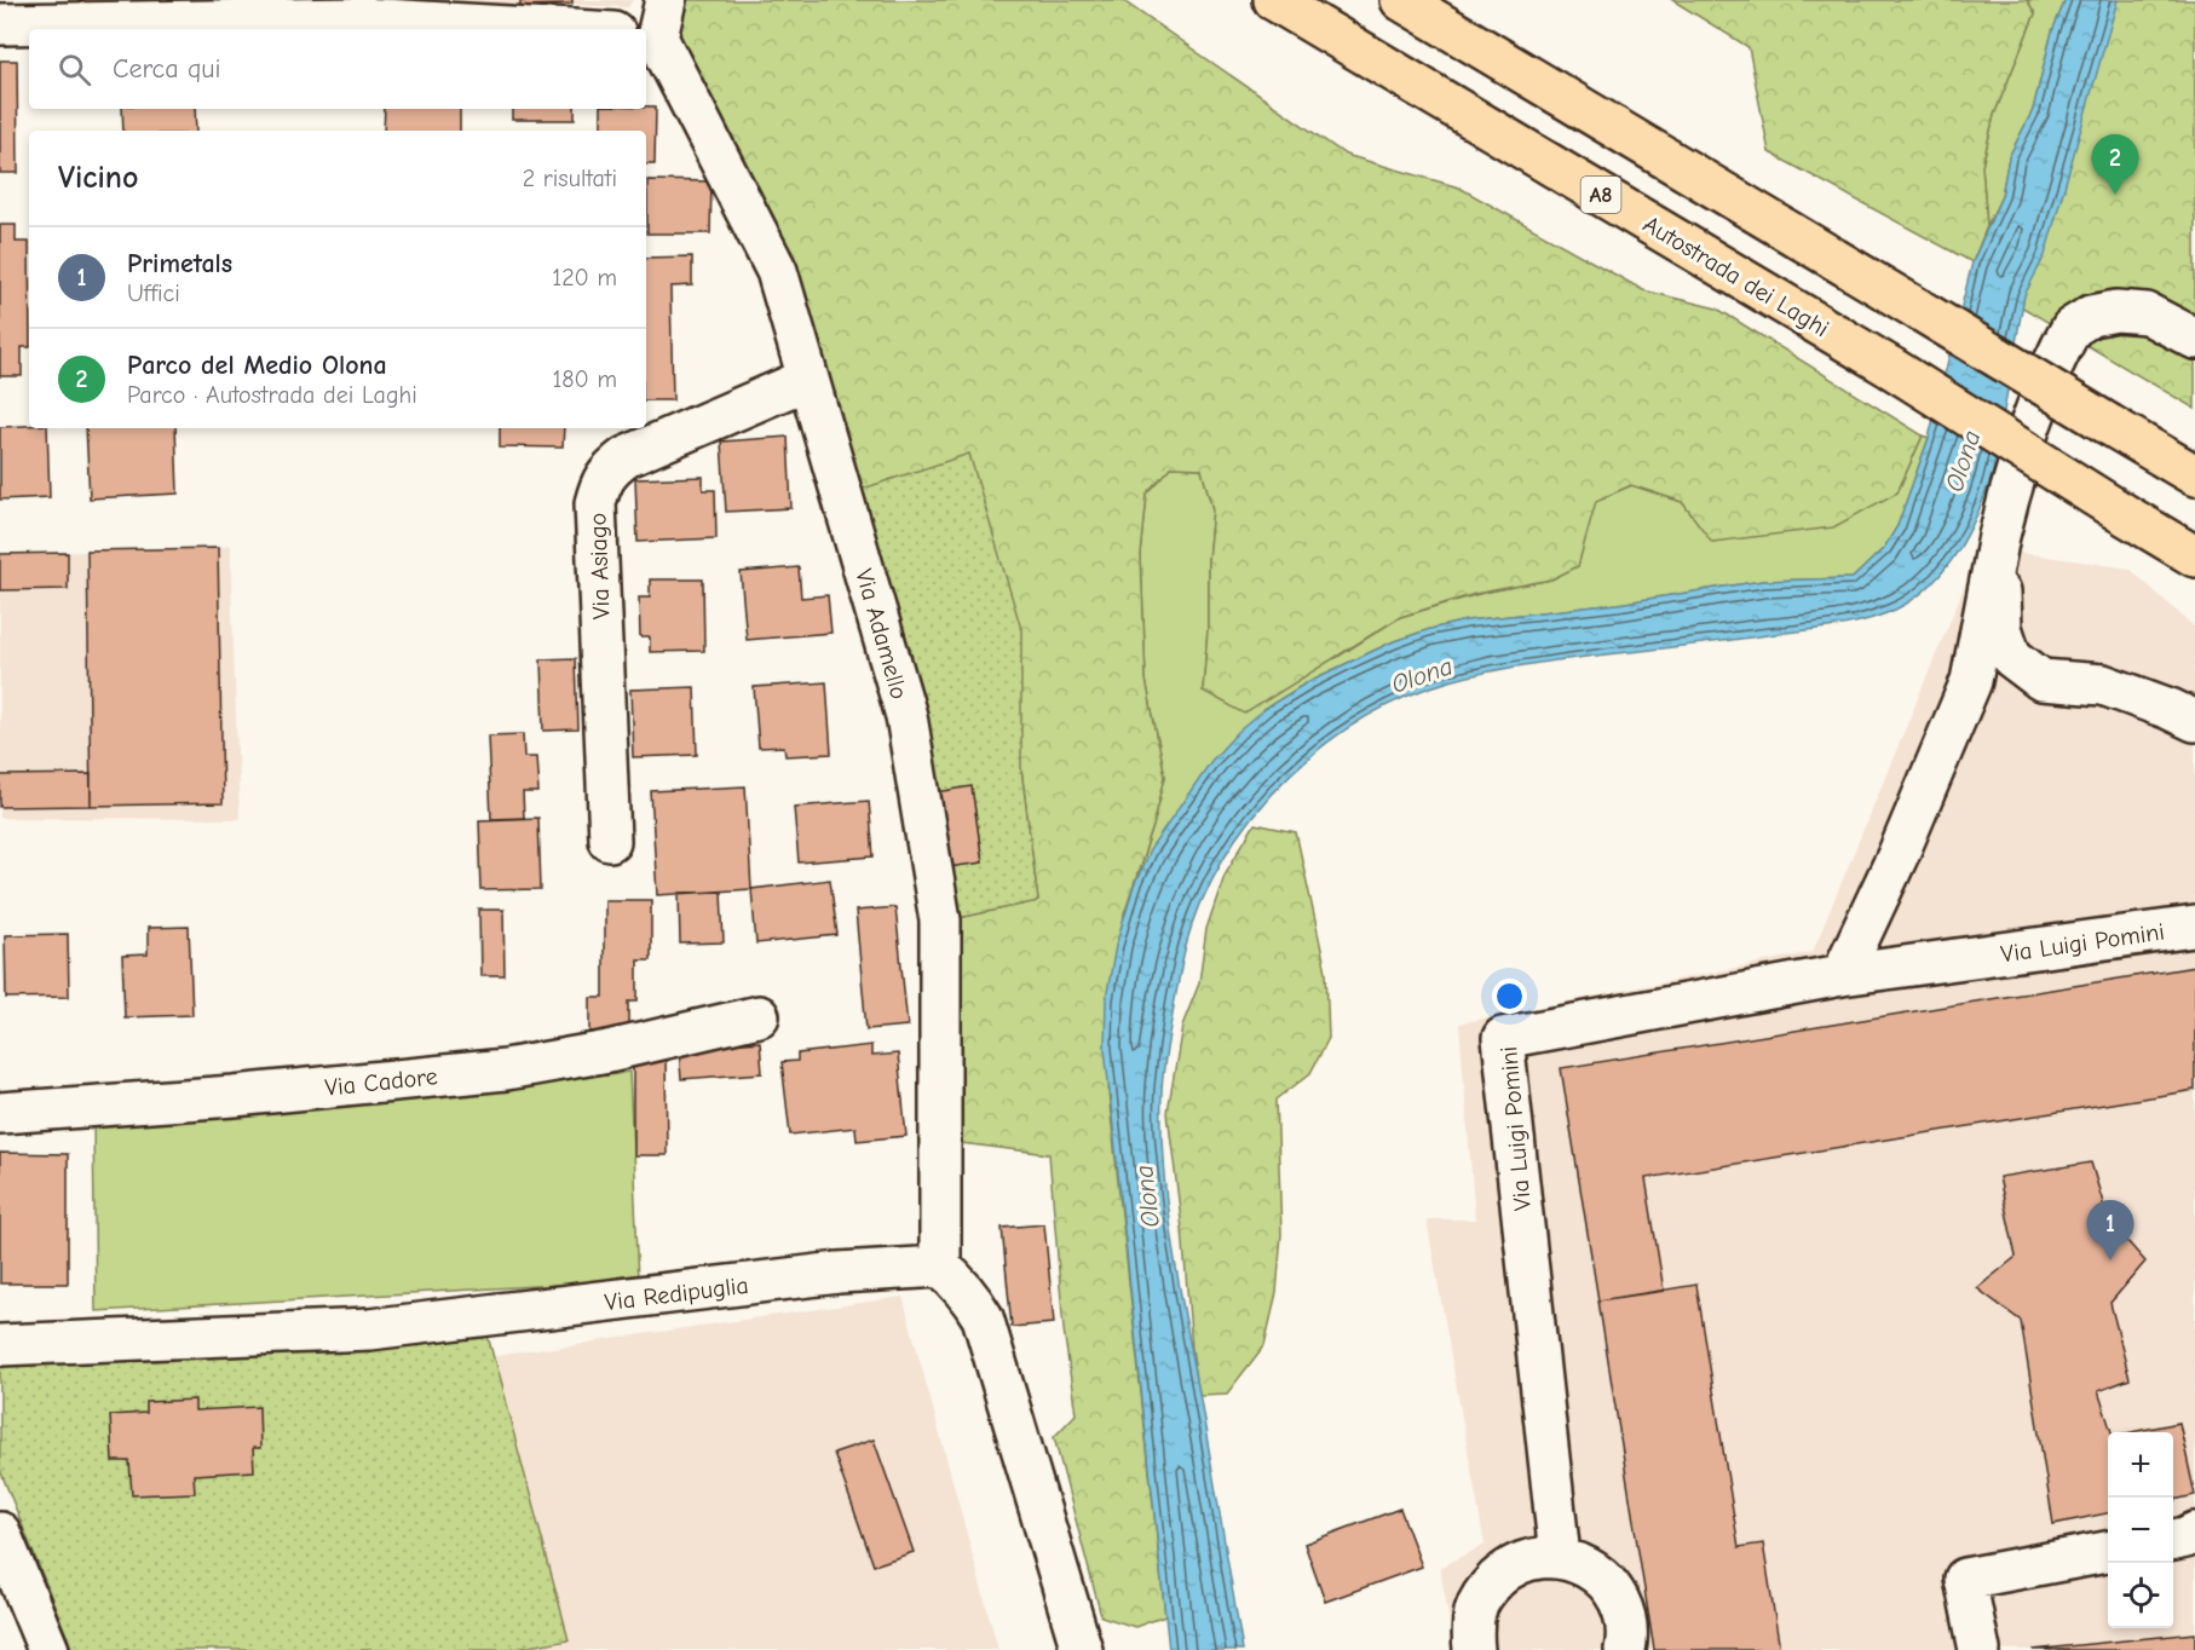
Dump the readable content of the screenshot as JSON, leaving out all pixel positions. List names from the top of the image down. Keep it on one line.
{"streets":{"highway":["A8","Autostrada dei Laghi"],"street":["Via Asiago","Via Adamello","Via Luigi Pomini","Via Cadore","Via Redipuglia"]},"crossings":[["Via Asiago","Via Adamello"],["Via Adamello","Via Redipuglia"]],"water":["Olona"],"page":{"search":"Cerca qui","heading":["Vicino","2 risultati"],"pins":["2","1"],"list":[{"mark":"1","name":"Primetals","note":"Uffici","value":"120 m"},{"mark":"2","name":"Parco del Medio Olona","note":"Parco · Autostrada dei Laghi","value":"180 m"}],"map_buttons":["+","−"]}}
